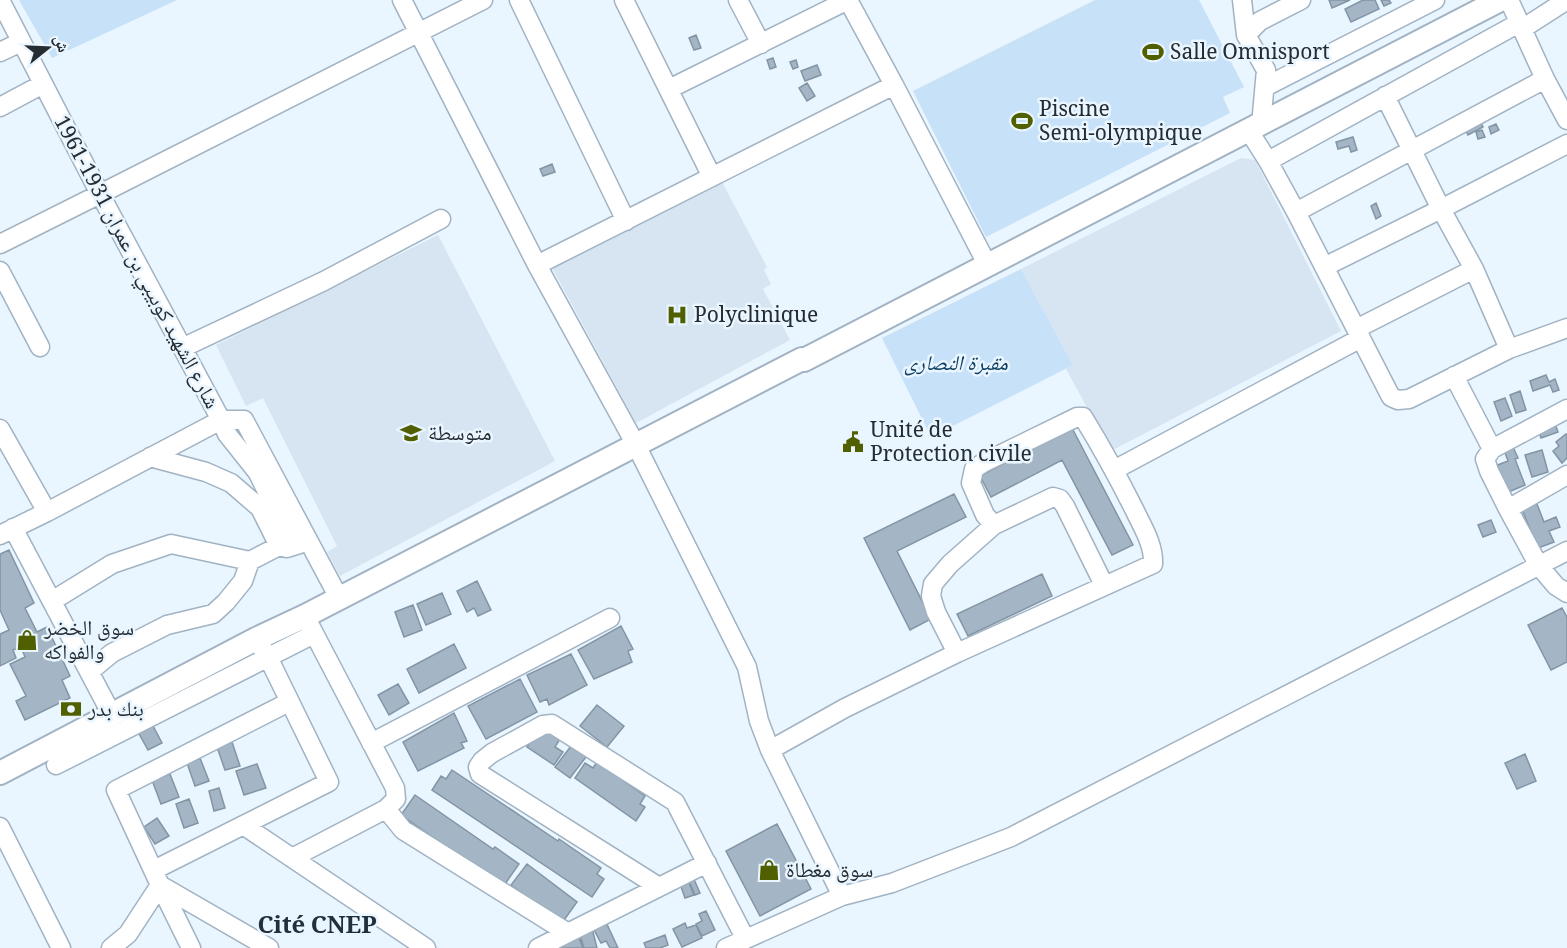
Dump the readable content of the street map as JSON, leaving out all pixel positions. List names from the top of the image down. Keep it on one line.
{"streets":{"street":["شارع الشهيد كوبيبي بن عمران 1931-1961"]},"districts":["Cité CNEP"],"parks":["مقبرة النصارى"],"places":{"sports":["Salle Omnisport","Piscine Semi-olympique"],"hospital":["Polyclinique"],"school or university":["متوسطة"],"public building":["Unité de Protection civile"],"shop":["سوق الخضر والفواكه","سوق مغطاة"],"bank":["بنك بدر"]},"north":"right"}
